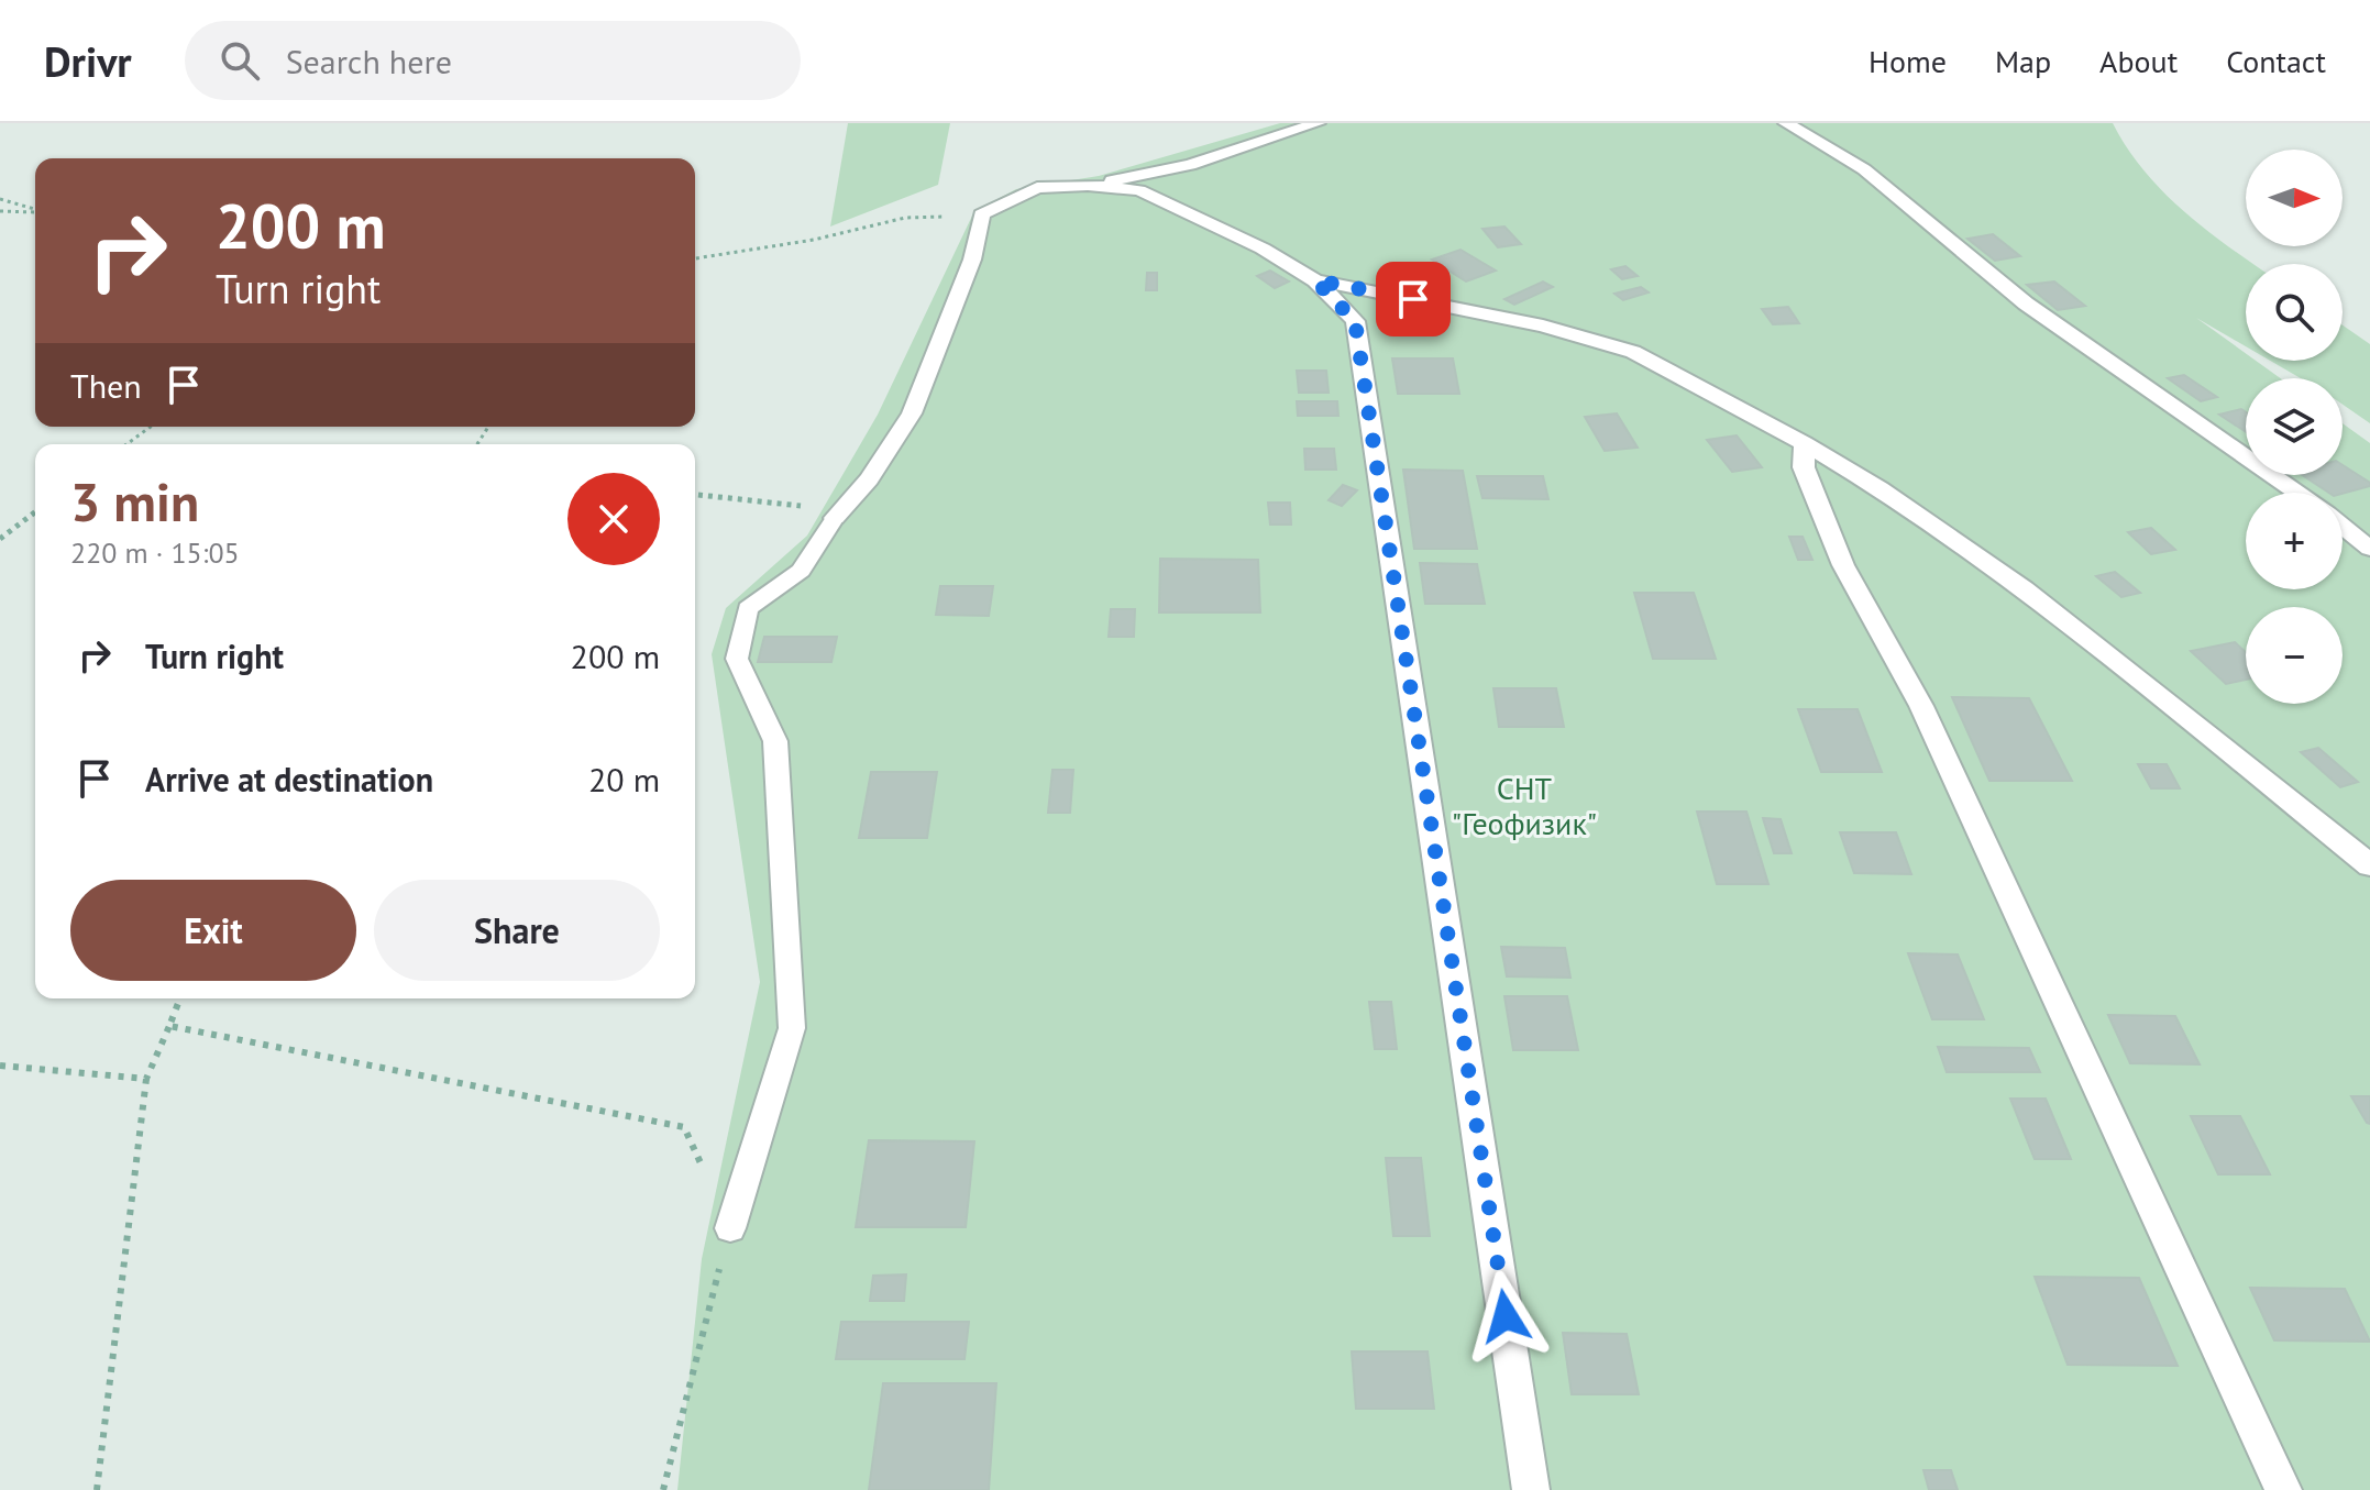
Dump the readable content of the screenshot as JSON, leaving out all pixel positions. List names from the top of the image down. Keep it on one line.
{"parks":["СНТ \"Геофизик\""],"north":"right","page":{"header":"Drivr","search":"Search here","nav":["Home","Map","About","Contact"],"map_buttons":["+","−"],"turn":["200 m","Turn right"],"then":"Then","heading":["3 min","220 m · 15:05"],"list":[{"name":"Turn right","value":"200 m"},{"name":"Arrive at destination","value":"20 m"}],"buttons":["Exit","Share"]}}
